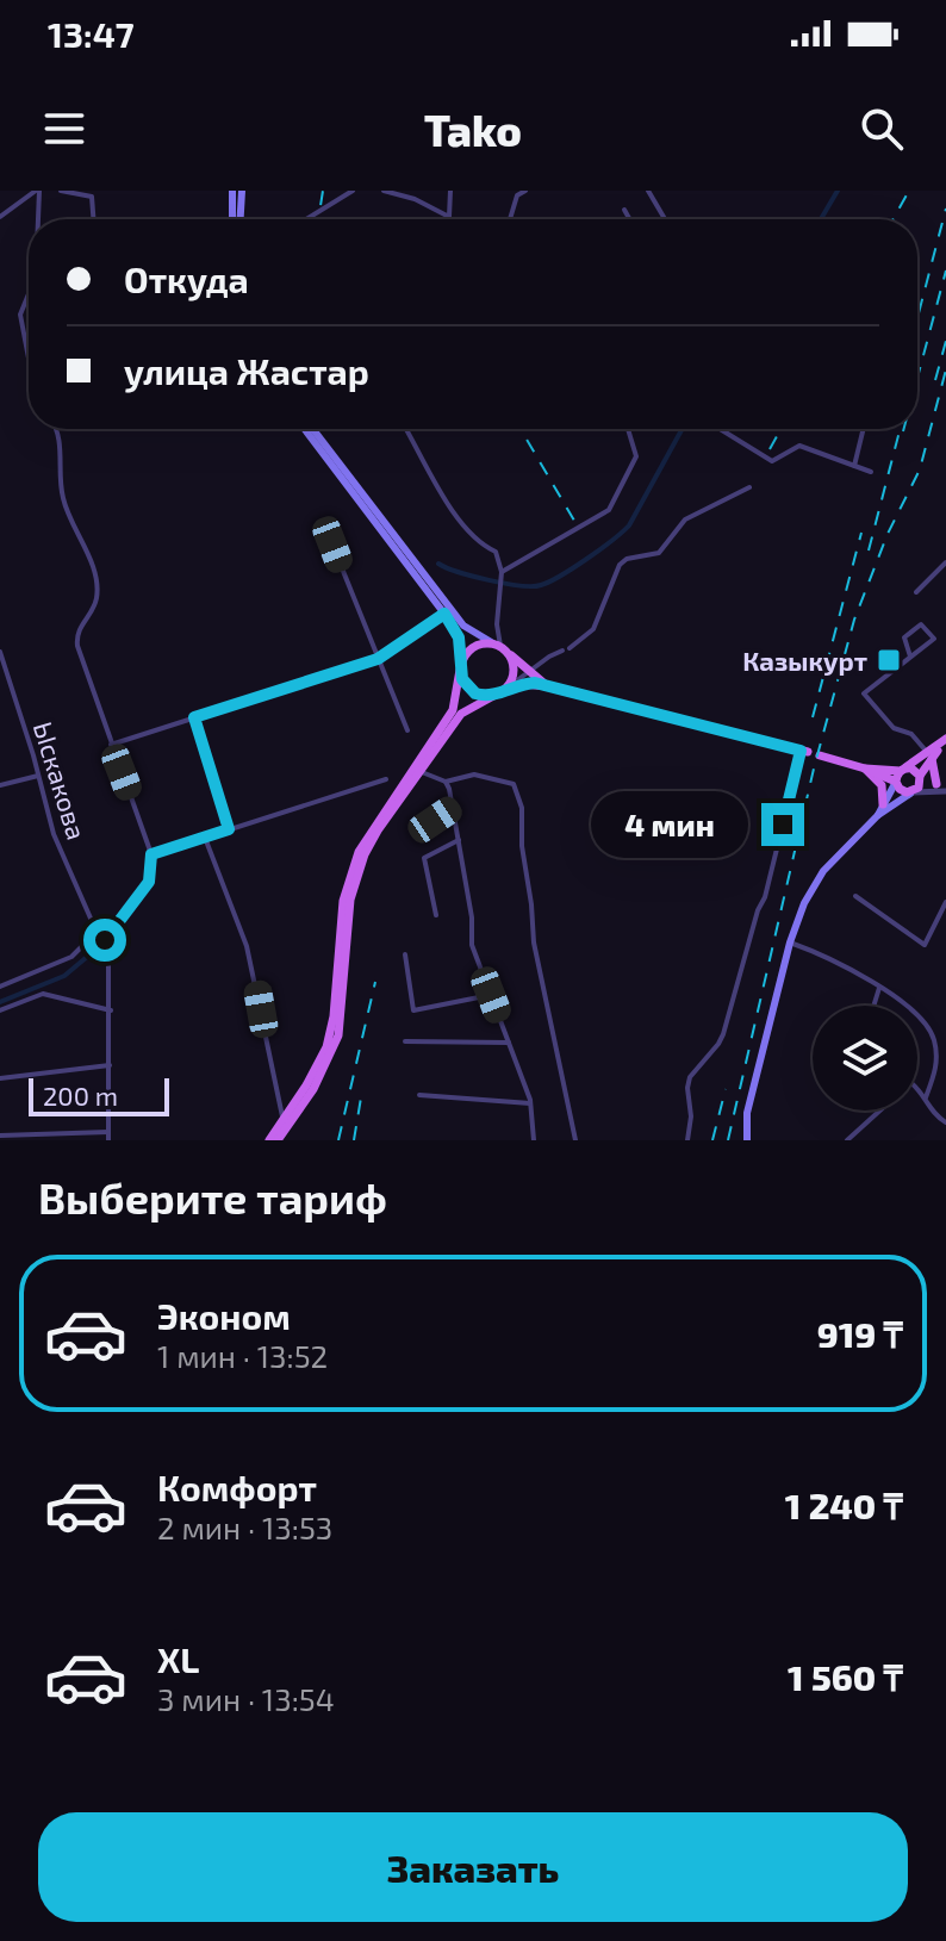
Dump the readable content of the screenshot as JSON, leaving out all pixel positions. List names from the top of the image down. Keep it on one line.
{"streets":{"street":["Ыскакова"]},"places":{"transit":["Казыкурт"]},"scale_bar":"200 m","page":{"status":"13:47","header":"Tako","banner":["Откуда","улица Жастар"],"bubble":"4 мин","scale":"200 m","heading":"Выберите тариф","list":[{"name":"Эконом","note":"1 мин · 13:52","value":"919 ₸"},{"name":"Комфорт","note":"2 мин · 13:53","value":"1 240 ₸"},{"name":"XL","note":"3 мин · 13:54","value":"1 560 ₸"}],"buttons":"Заказать"}}
